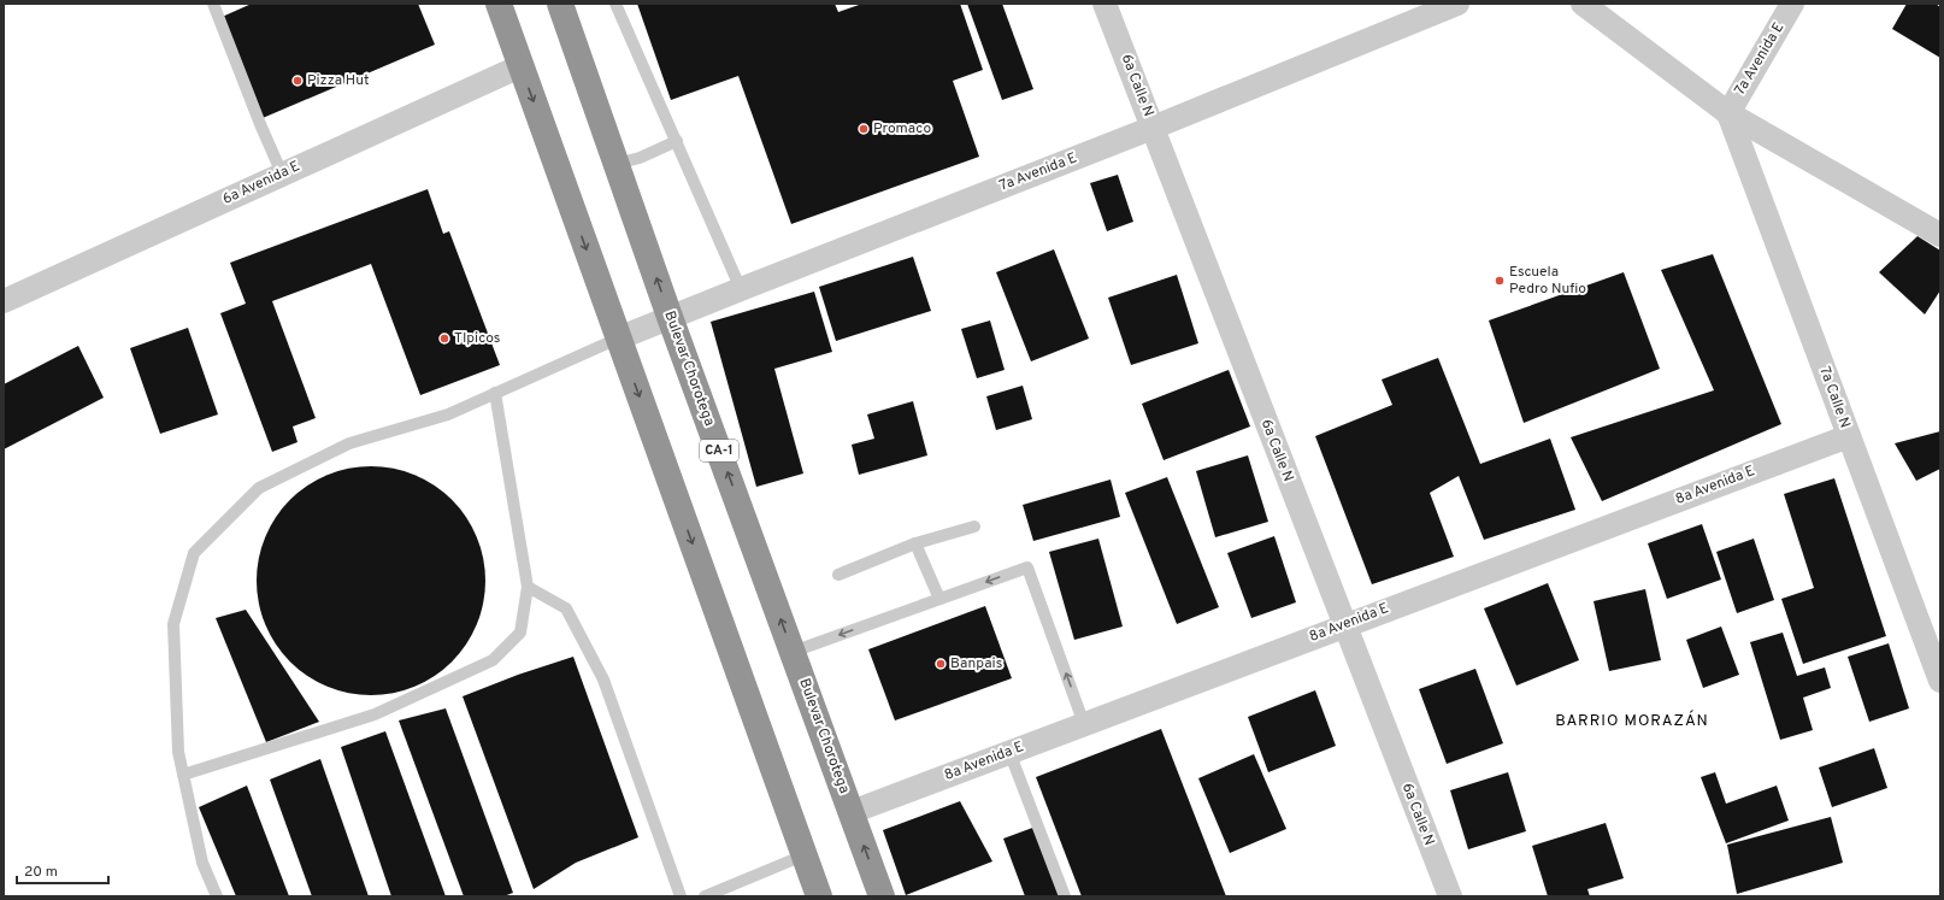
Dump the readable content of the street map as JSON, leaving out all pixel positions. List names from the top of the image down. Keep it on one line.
{"streets":{"highway":["Bulevar Chorotega","CA-1"],"street":["7a Avenida E","6a Calle N","6a Avenida E","7a Calle N","8a Avenida E"]},"crossings":[["7a Avenida E","6a Calle N"],["7a Avenida E","Bulevar Chorotega"],["7a Avenida E","7a Calle N"],["6a Calle N","8a Avenida E"],["Bulevar Chorotega","8a Avenida E"],["7a Calle N","8a Avenida E"]],"districts":["BARRIO MORAZÁN"],"places":["Pizza Hut","Promaco","Escuela Pedro Nufio","TIpicos","Banpais"],"scale_bar":"20 m"}
